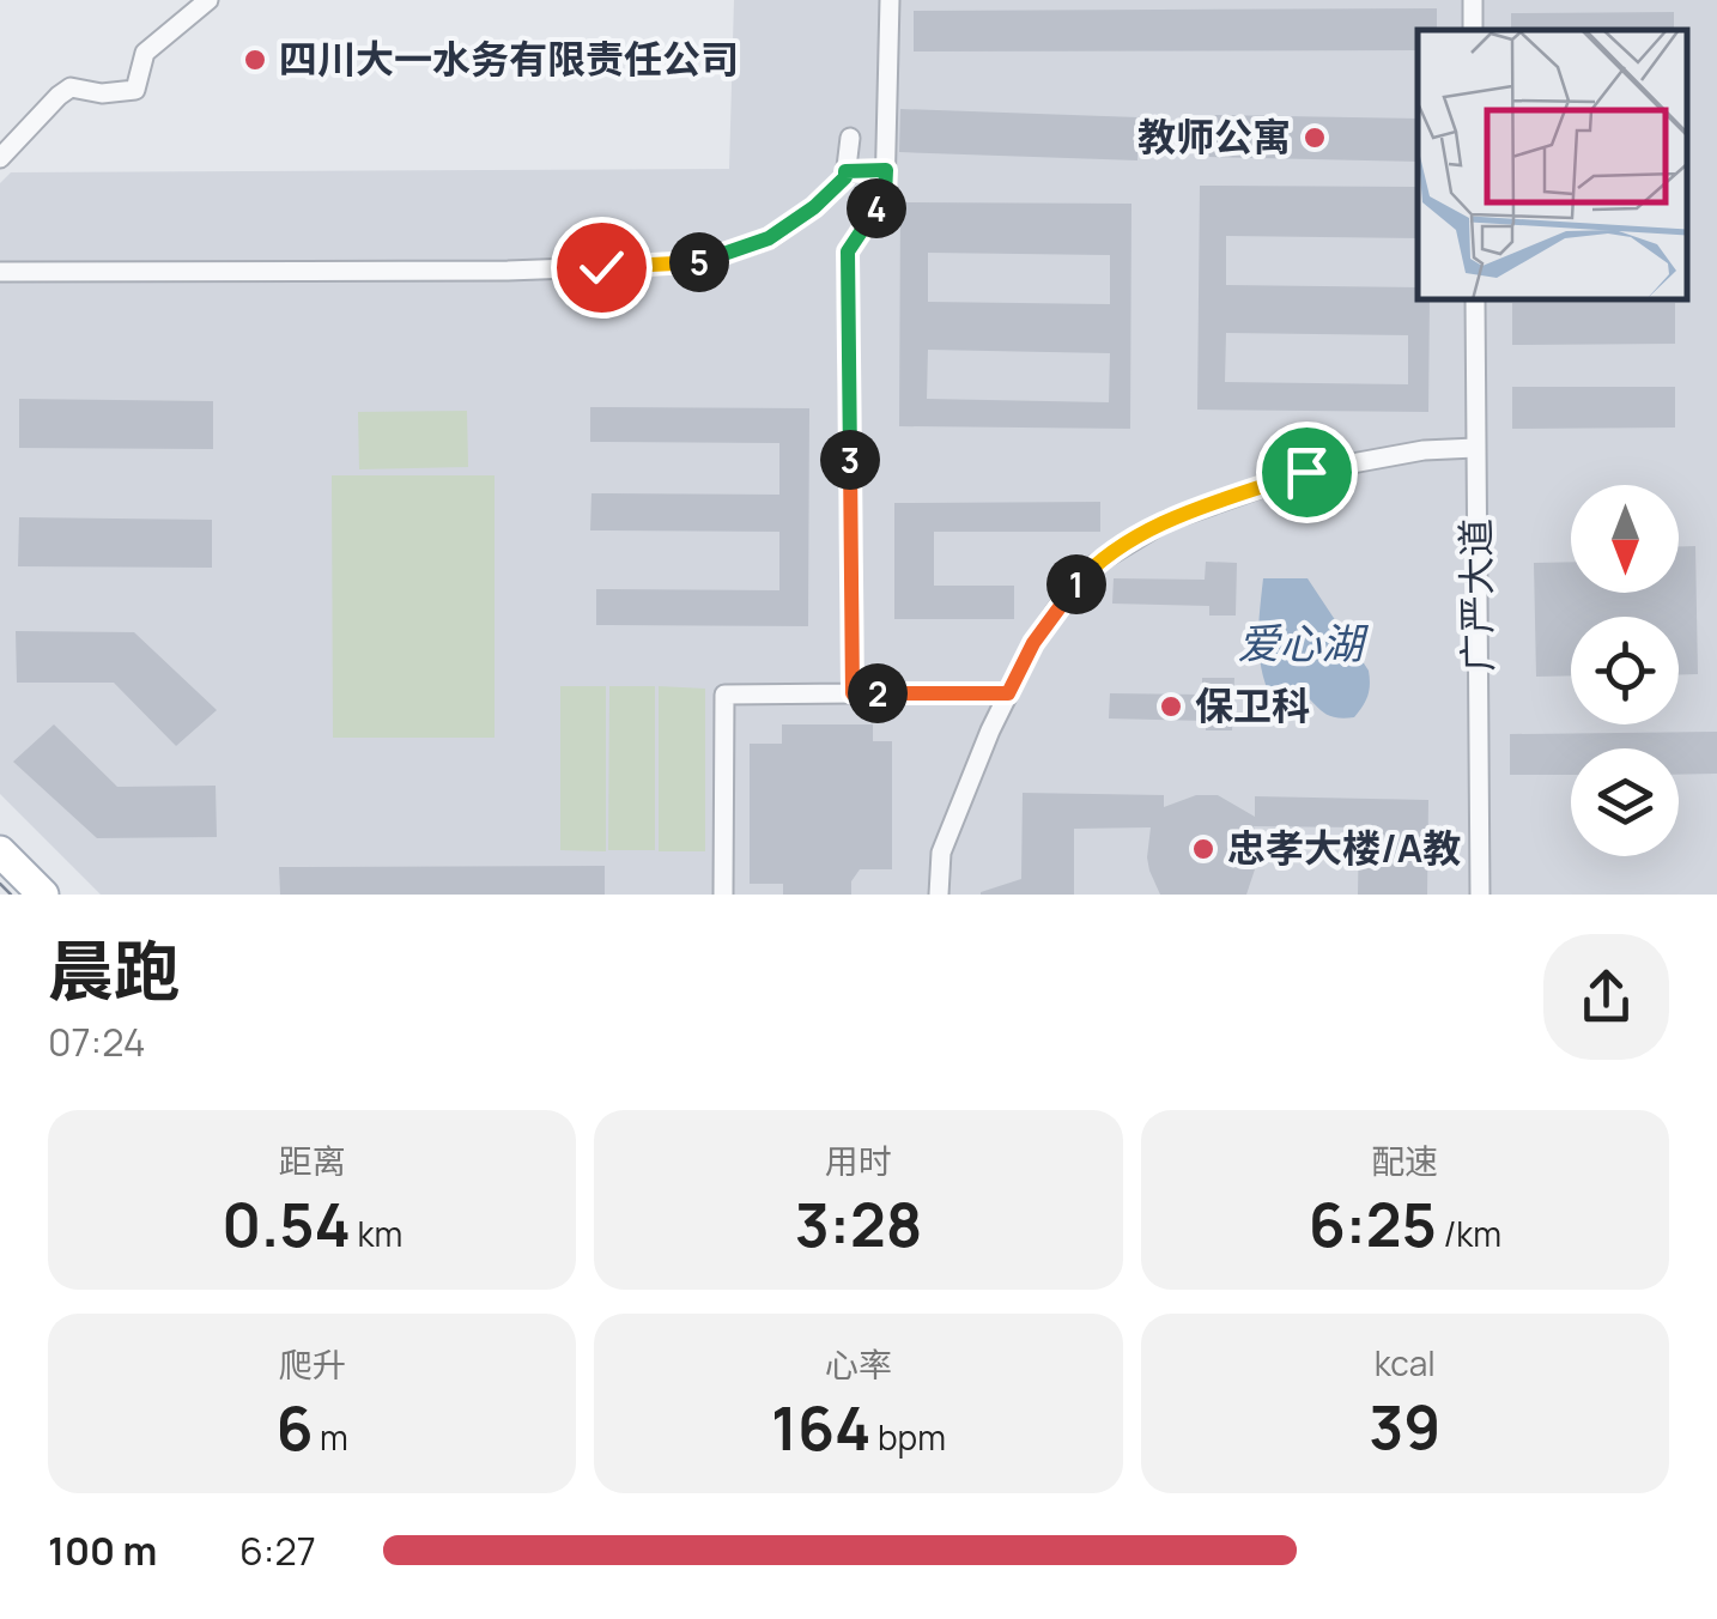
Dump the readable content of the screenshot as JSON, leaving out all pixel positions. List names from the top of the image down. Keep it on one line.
{"streets":{"street":["广严大道"]},"water":["爱心湖"],"places":["四川大一水务有限责任公司","教师公寓","保卫科","忠孝大楼/A教"],"north":"bottom","page":{"pins":["4","5","3","1","2"],"heading":["晨跑","07:24"],"stats":[["距离","0.54 km"],["用时","3:28"],["配速","6:25 /km"],["爬升","6 m"],["心率","164 bpm"],["kcal","39"]],"list":[{"name":"100 m","note":"6:27"}]}}
